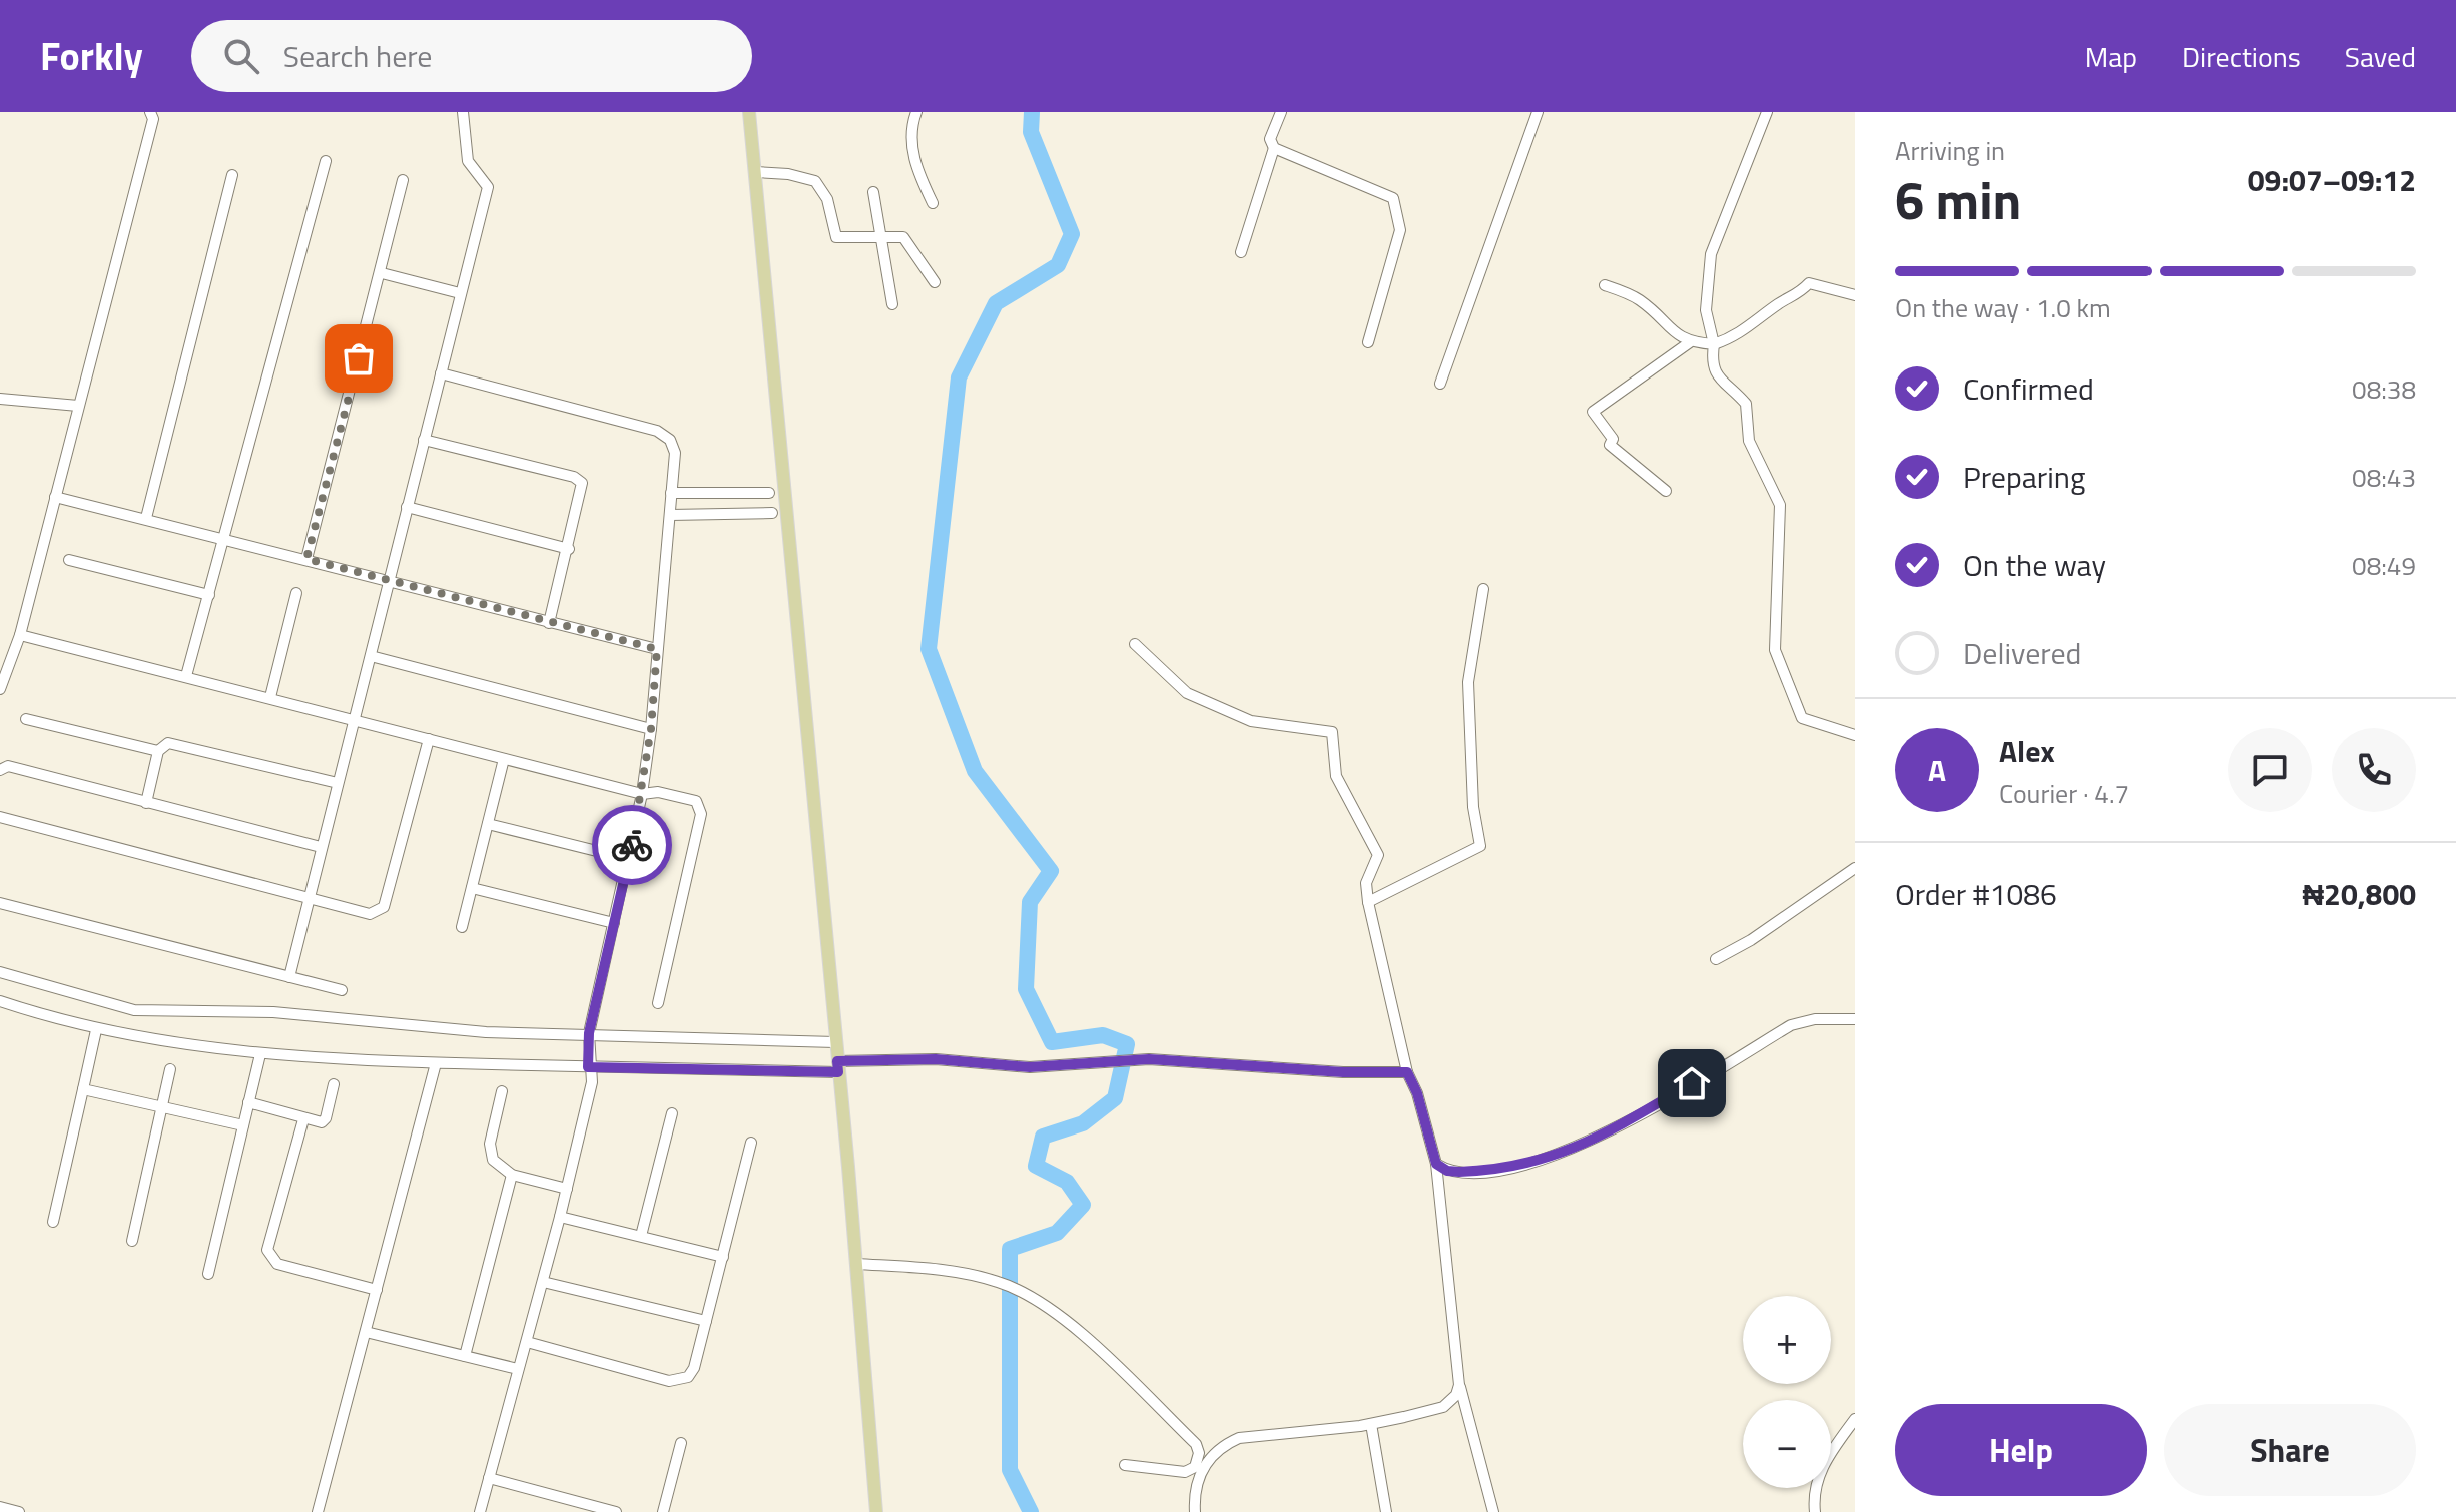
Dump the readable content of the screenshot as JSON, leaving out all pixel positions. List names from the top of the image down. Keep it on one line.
{"page":{"header":"Forkly","search":"Search here","nav":["Map","Directions","Saved"],"heading":["6 min","Arriving in","09:07–09:12"],"panel":["Alex","Courier · 4.7","Order #1086","₦20,800"],"bar":"On the way · 1.0 km","list":[["Confirmed","08:38"],["Preparing","08:43"],["On the way","08:49"],"Delivered"],"round":"A","map_buttons":["+","−"],"buttons":["Help","Share"]}}
